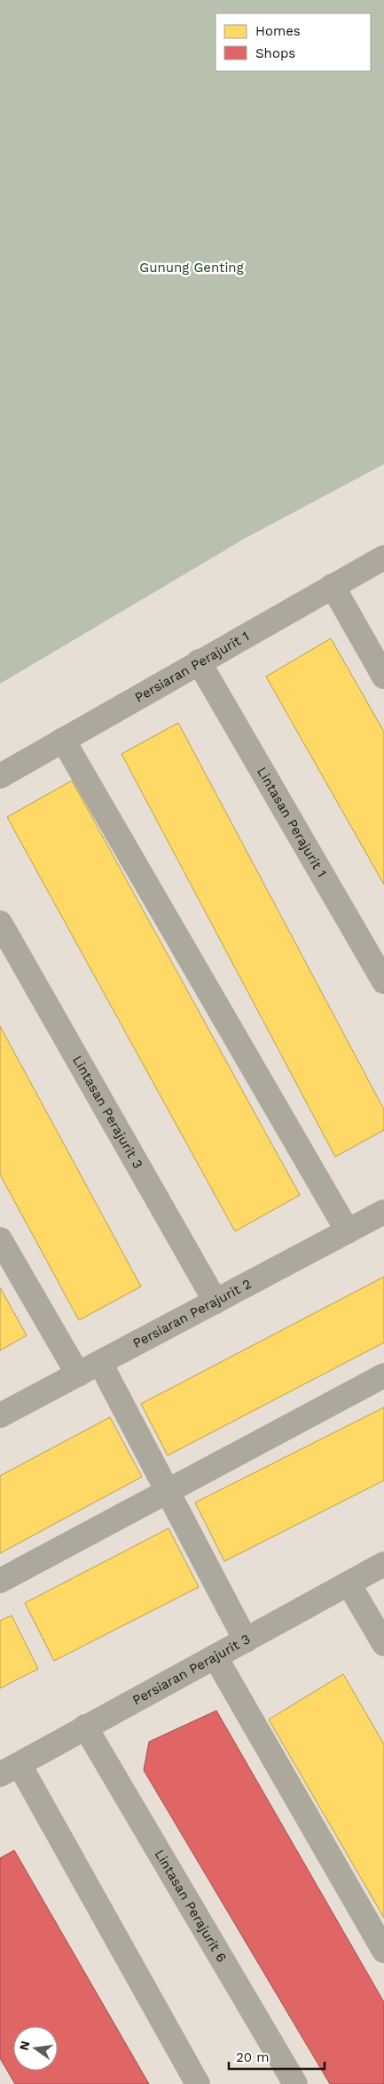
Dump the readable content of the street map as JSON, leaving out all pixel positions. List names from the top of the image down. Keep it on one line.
{"streets":{"street":["Persiaran Perajurit 1","Lintasan Perajurit 1","Lintasan Perajurit 3","Persiaran Perajurit 2","Persiaran Perajurit 3","Lintasan Perajurit 6"]},"crossings":[["Persiaran Perajurit 1","Lintasan Perajurit 1"],["Lintasan Perajurit 3","Persiaran Perajurit 2"],["Persiaran Perajurit 3","Lintasan Perajurit 6"]],"parks":["Gunung Genting"],"legend":["Homes","Shops"],"scale_bar":"20 m","north":"left"}
